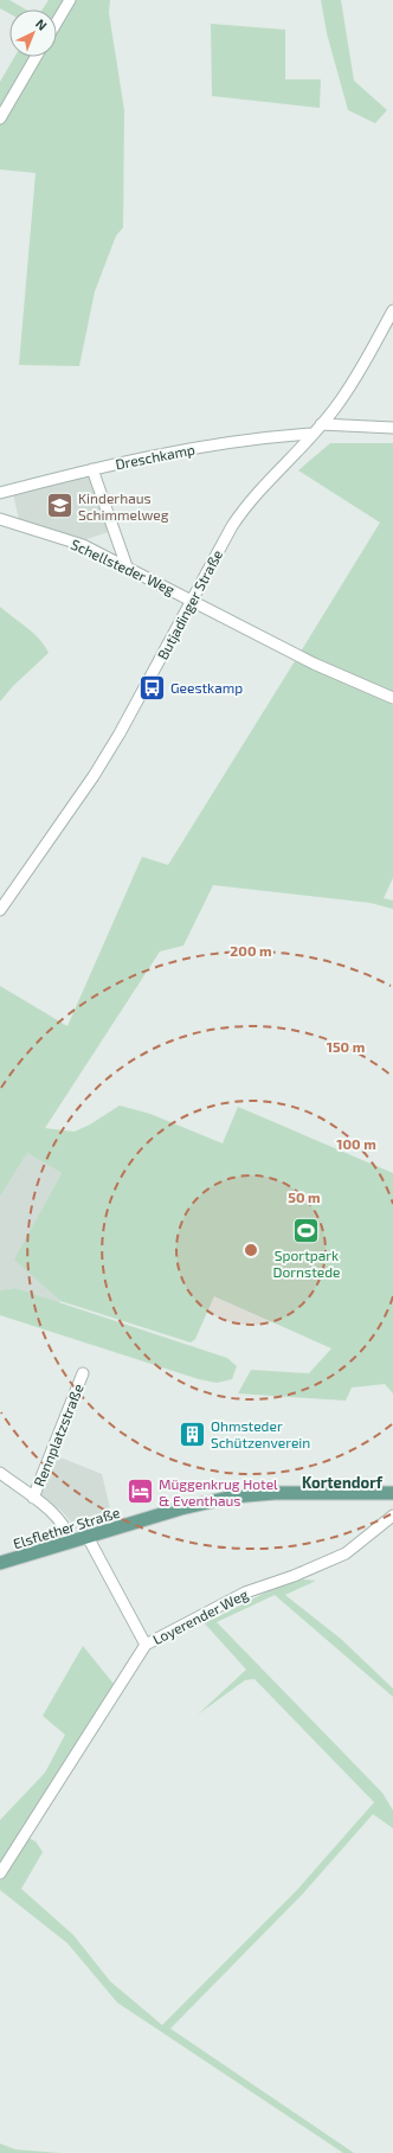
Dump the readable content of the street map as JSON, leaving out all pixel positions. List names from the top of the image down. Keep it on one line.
{"streets":{"main road":["Elsflether Straße"],"street":["Dreschkamp","Schellsteder Weg","Butjadinger Straße","Rennplatzstraße","Loyerender Weg"]},"crossings":[["Dreschkamp","Butjadinger Straße"],["Schellsteder Weg","Butjadinger Straße"],["Rennplatzstraße","Elsflether Straße"]],"districts":["Kortendorf"],"places":{"school or university":["Kinderhaus Schimmelweg"],"bus stop":["Geestkamp"],"sports":["Sportpark Dornstede"],"building":["Ohmsteder Schützenverein"],"hotel":["Müggenkrug Hotel & Eventhaus"]},"north":"top right","rings":["200 m","150 m","100 m","50 m"]}
